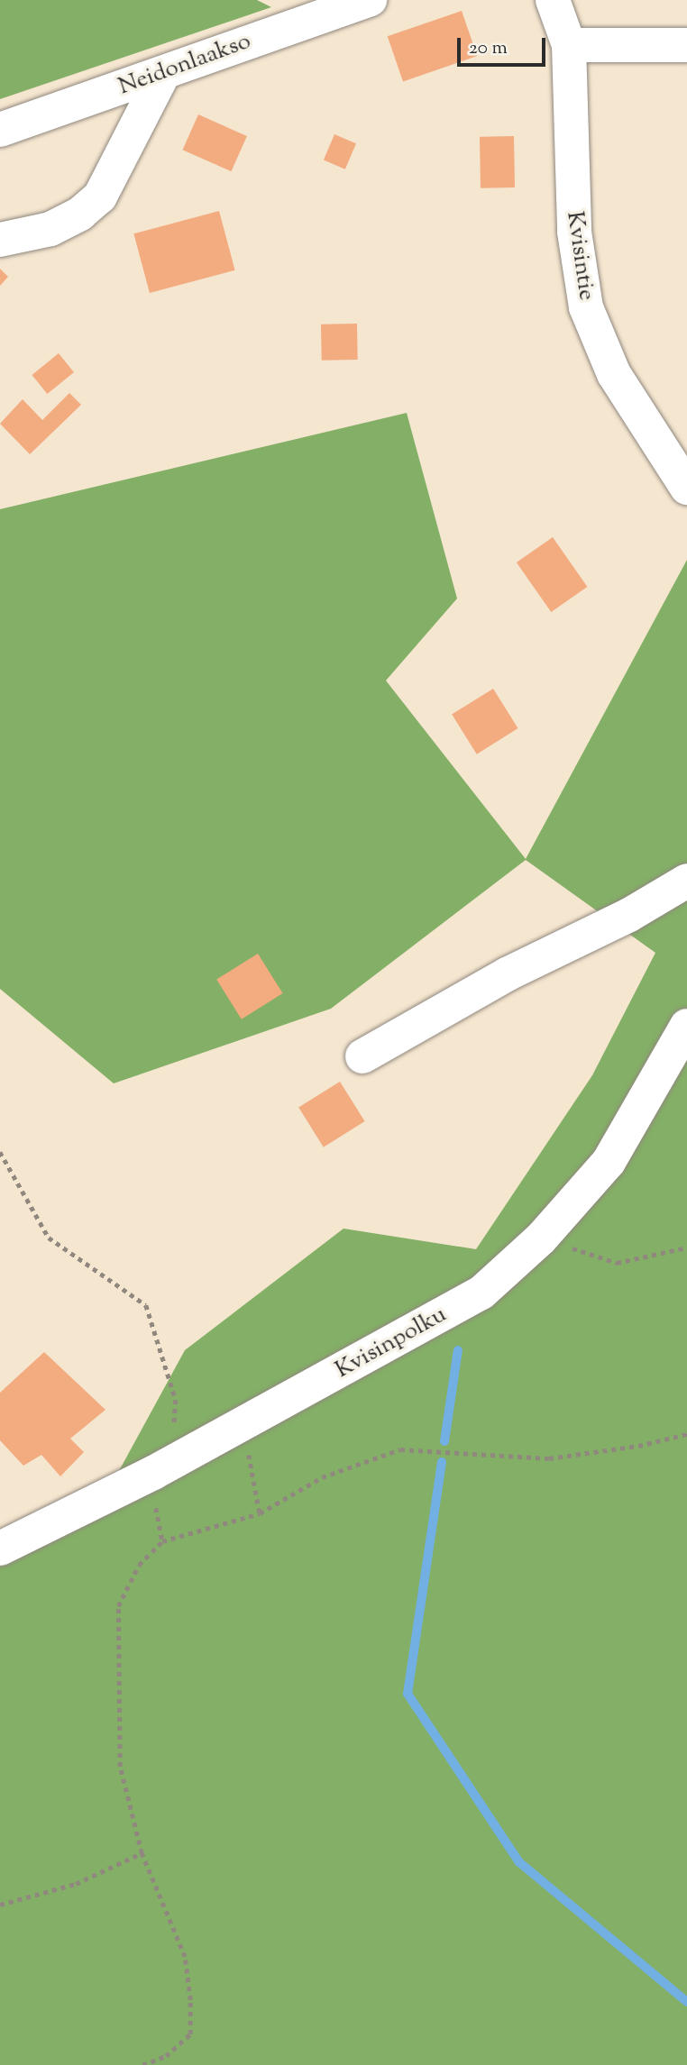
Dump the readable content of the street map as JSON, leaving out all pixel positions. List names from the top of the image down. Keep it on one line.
{"streets":{"street":["Neidonlaakso","Kvisintie","Kvisinpolku"]},"scale_bar":"20 m"}
